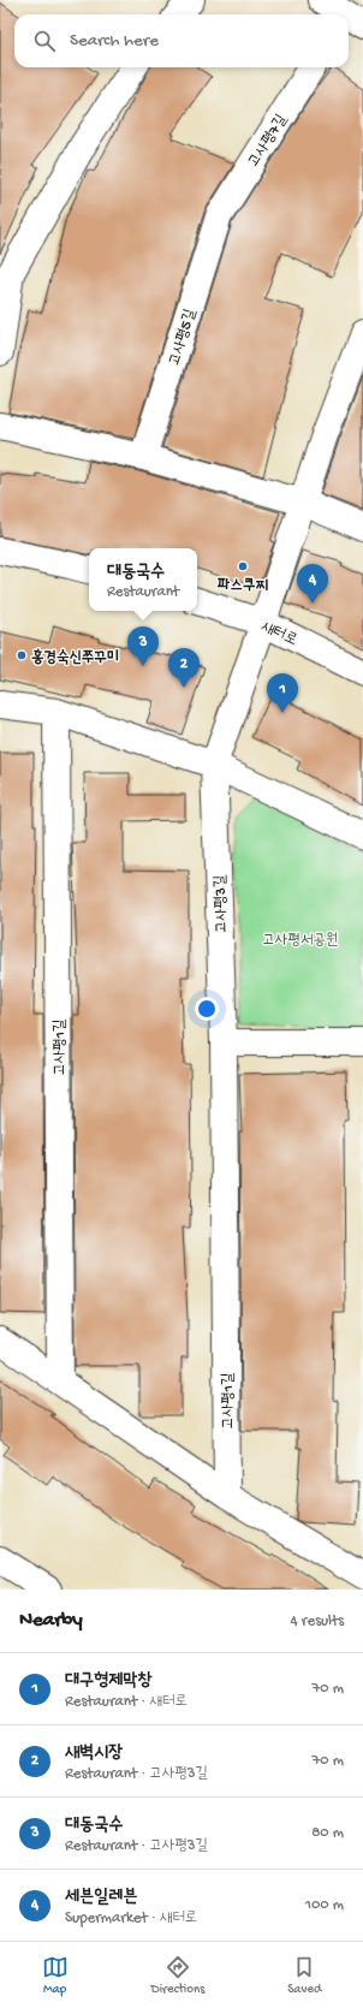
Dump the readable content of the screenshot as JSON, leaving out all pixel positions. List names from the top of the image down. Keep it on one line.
{"streets":{"street":["고사평7길","고사평5길","새터로","고사평3길","고사평1길"]},"crossings":[["고사평7길","고사평5길"],["고사평3길","고사평1길"]],"parks":["고사평서공원"],"places":["파스쿠찌","홍경숙신쭈꾸미"],"page":{"search":"Search here","popup":["대동국수","Restaurant"],"pins":["4","3","2","1"],"heading":["Nearby","4 results"],"list":[{"mark":"1","name":"대구형제막창","note":"Restaurant · 새터로","value":"70 m"},{"mark":"2","name":"새벽시장","note":"Restaurant · 고사평3길","value":"70 m"},{"mark":"3","name":"대동국수","note":"Restaurant · 고사평3길","value":"80 m"},{"mark":"4","name":"세븐일레븐","note":"Supermarket · 새터로","value":"100 m"}],"nav":["Map","Directions","Saved"]}}
